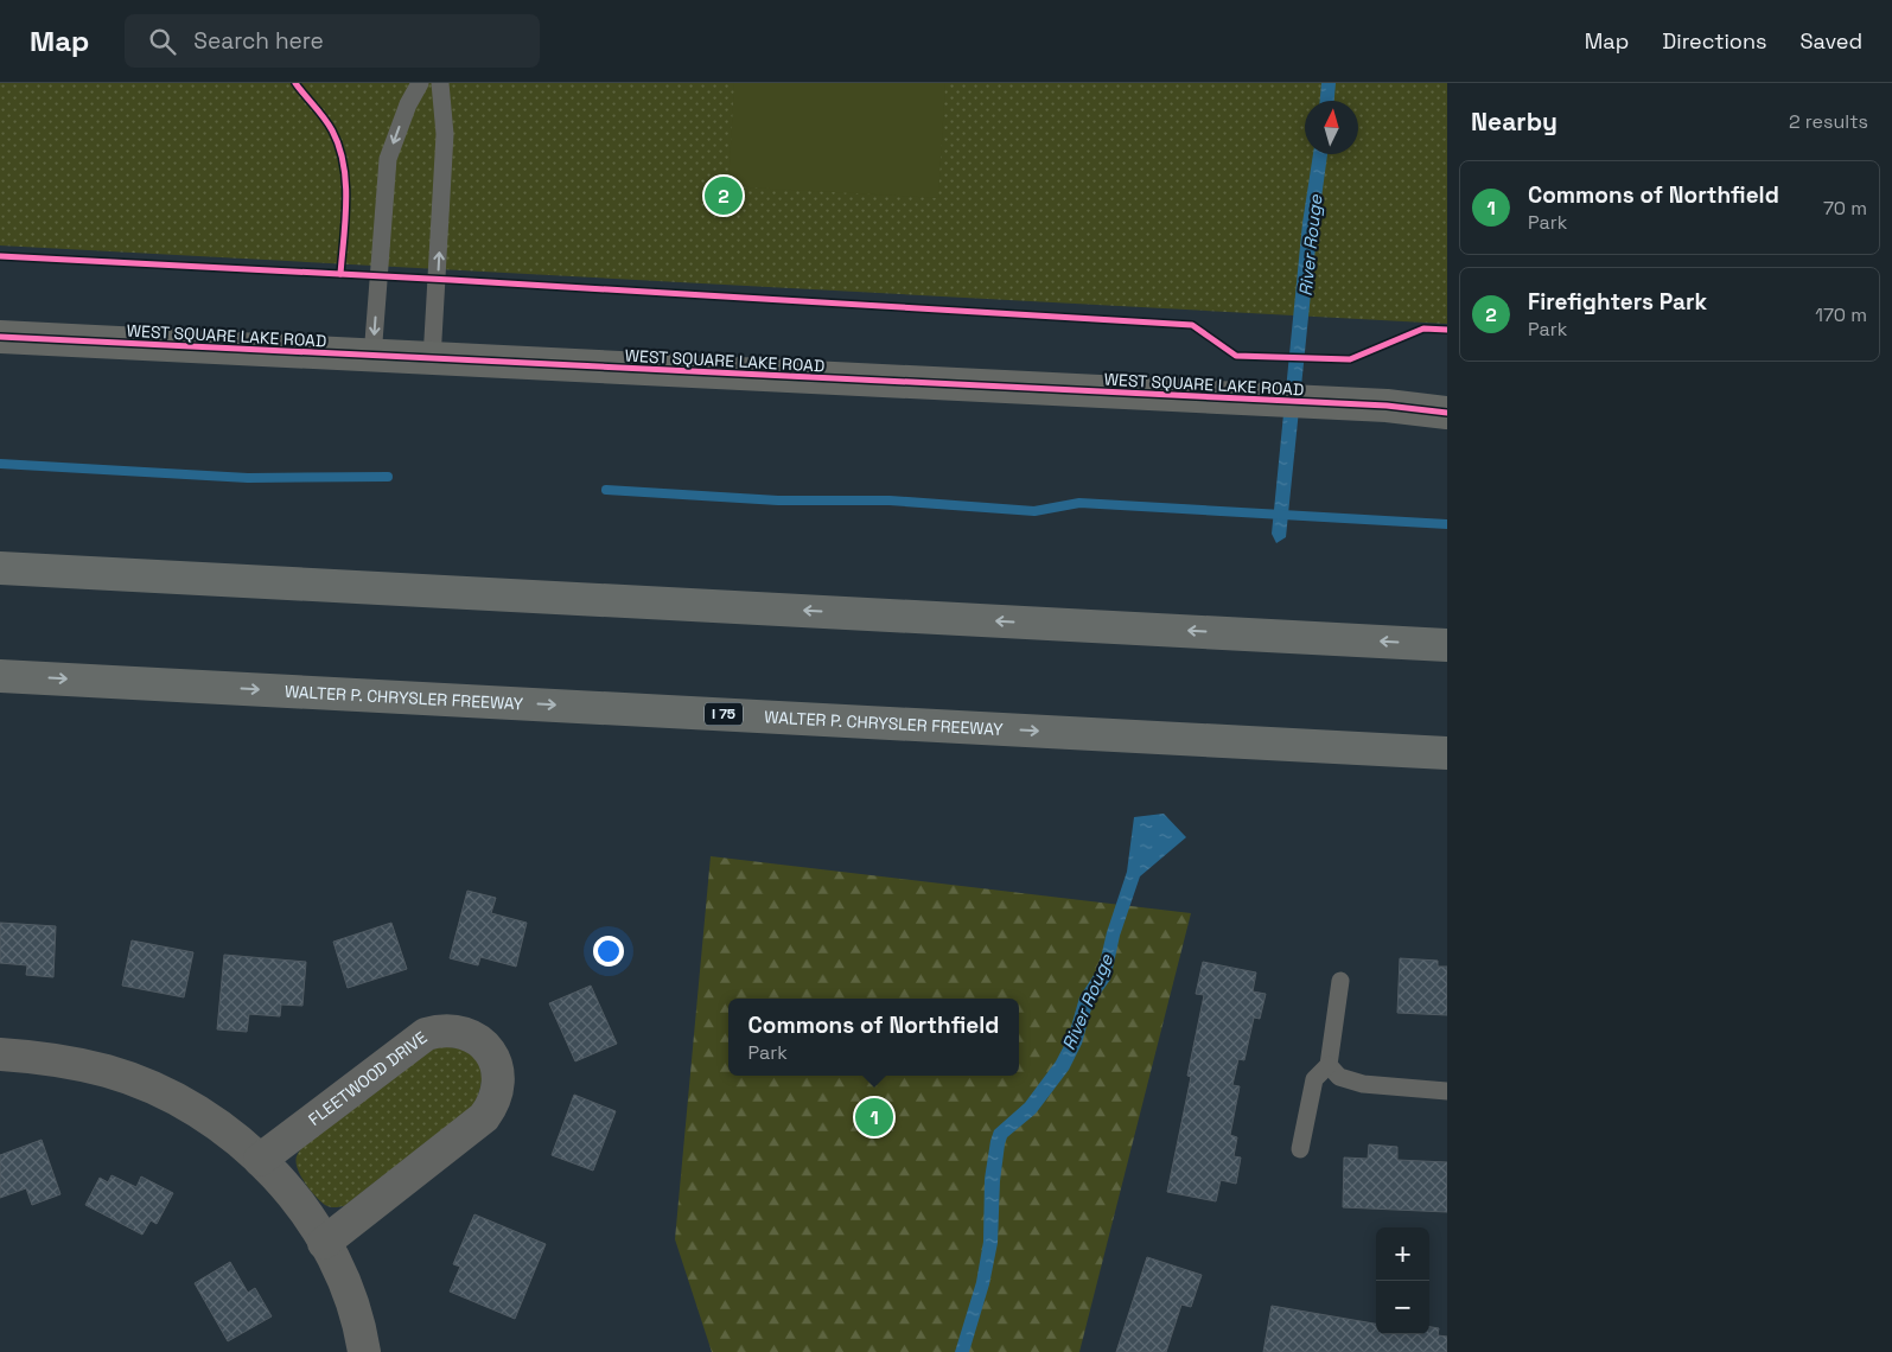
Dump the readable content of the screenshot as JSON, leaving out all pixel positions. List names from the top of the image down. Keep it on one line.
{"streets":{"highway":["WALTER P. CHRYSLER FREEWAY","I 75"],"main road":["WEST SQUARE LAKE ROAD"],"street":["FLEETWOOD DRIVE"]},"water":["River Rouge"],"north":"top","page":{"header":"Map","search":"Search here","nav":["Map","Directions","Saved"],"heading":["Nearby","2 results"],"list":[{"mark":"1","name":"Commons of Northfield","note":"Park","value":"70 m"},{"mark":"2","name":"Firefighters Park","note":"Park","value":"170 m"}],"pins":["2","1"],"popup":["Commons of Northfield","Park"],"map_buttons":["+","−"]}}
